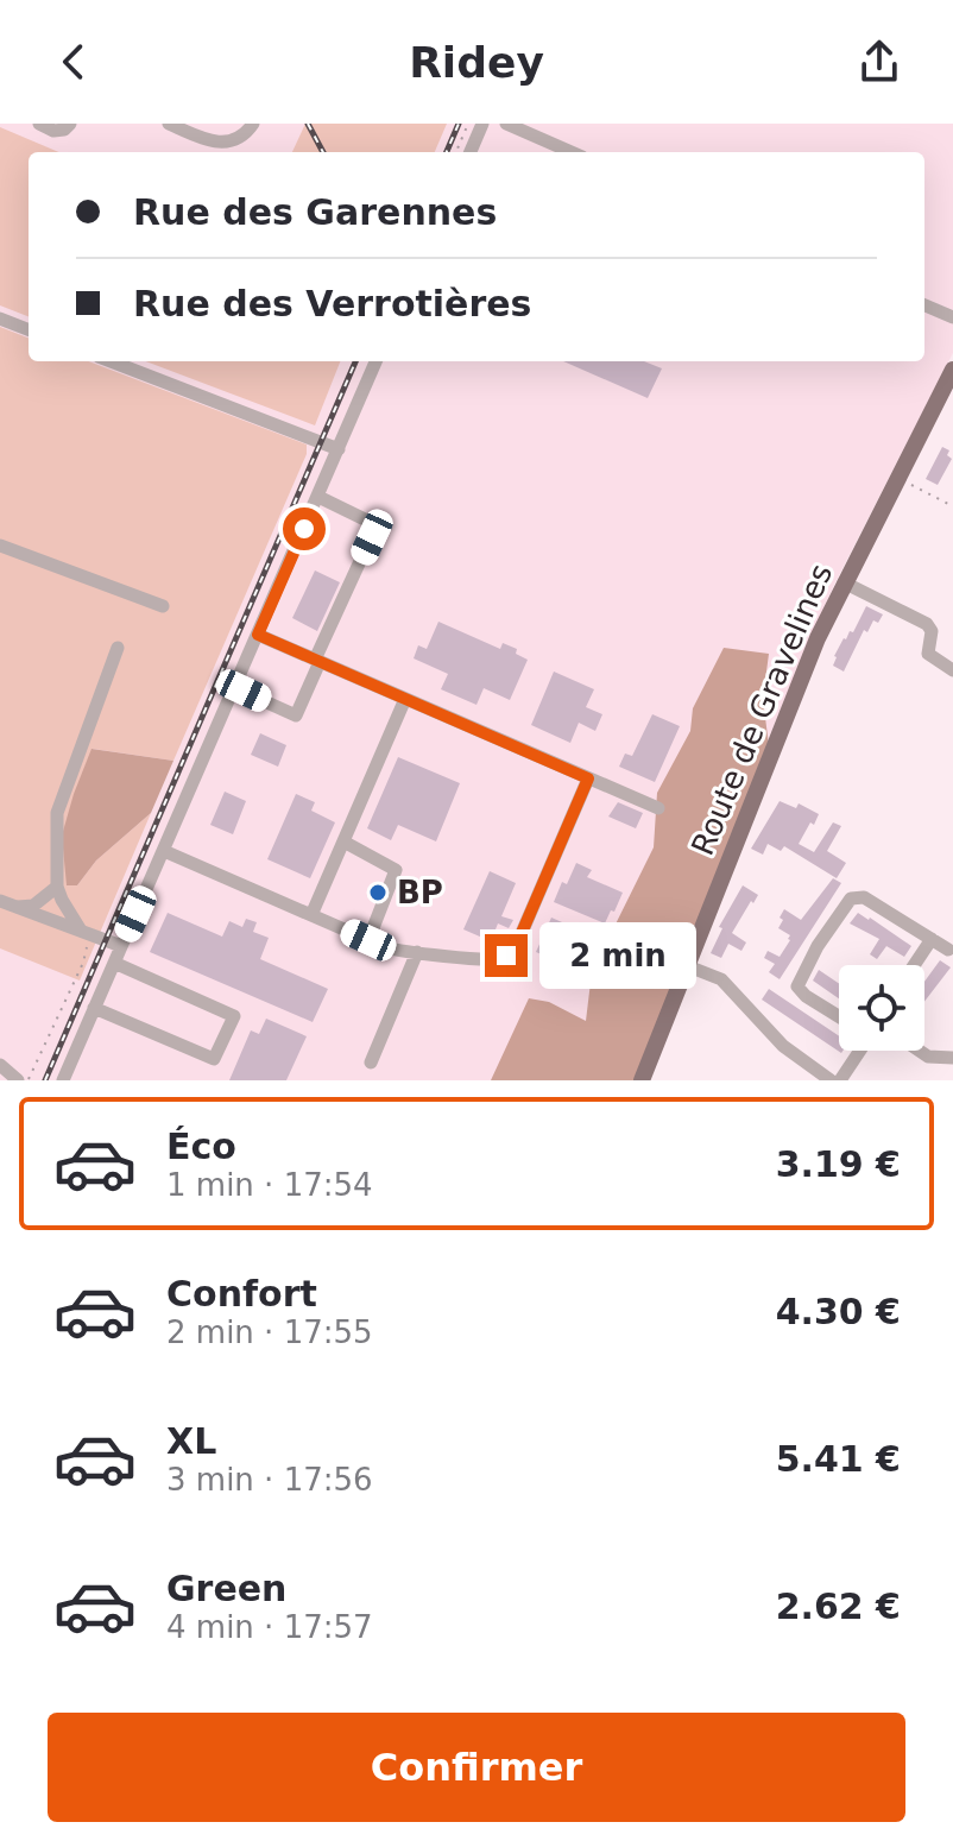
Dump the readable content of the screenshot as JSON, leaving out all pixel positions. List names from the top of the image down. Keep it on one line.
{"streets":{"main road":["Route de Gravelines"]},"places":["BP"],"page":{"header":"Ridey","banner":["Rue des Garennes","Rue des Verrotières"],"bubble":"2 min","list":[{"name":"Éco","note":"1 min · 17:54","value":"3.19 €"},{"name":"Confort","note":"2 min · 17:55","value":"4.30 €"},{"name":"XL","note":"3 min · 17:56","value":"5.41 €"},{"name":"Green","note":"4 min · 17:57","value":"2.62 €"}],"buttons":"Confirmer"}}
